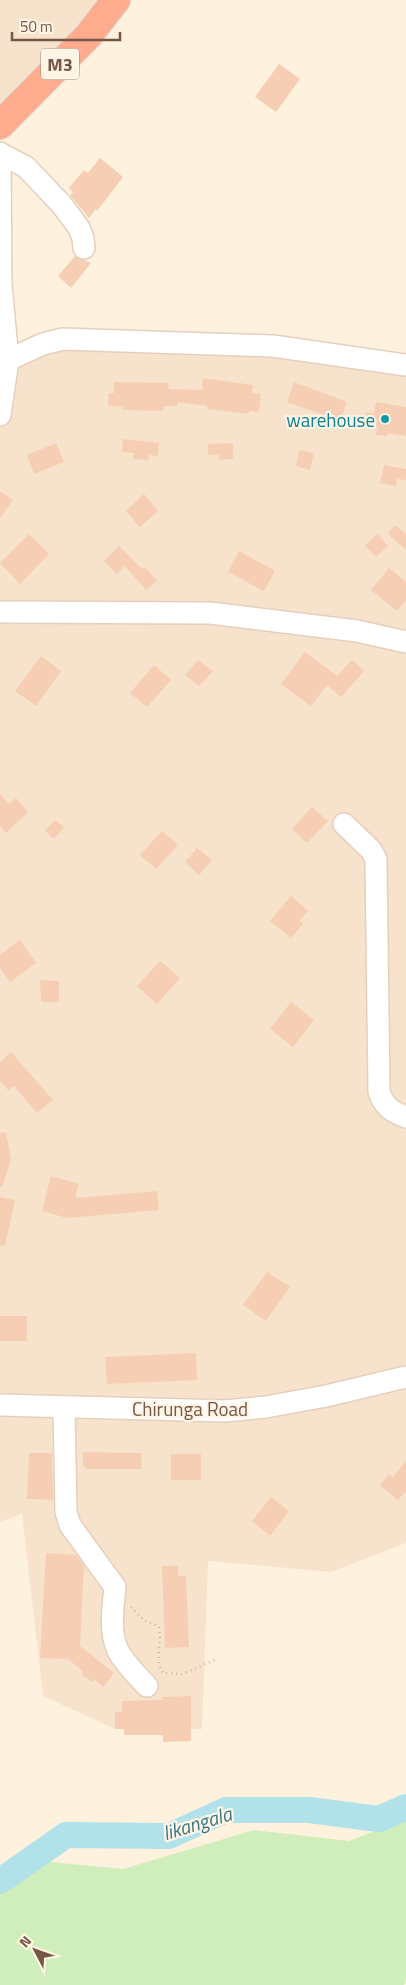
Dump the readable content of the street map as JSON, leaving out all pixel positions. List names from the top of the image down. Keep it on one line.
{"streets":{"highway":["M3"],"street":["Chirunga Road"]},"water":["likangala"],"places":["warehouse"],"scale_bar":"50 m","north":"top left"}
